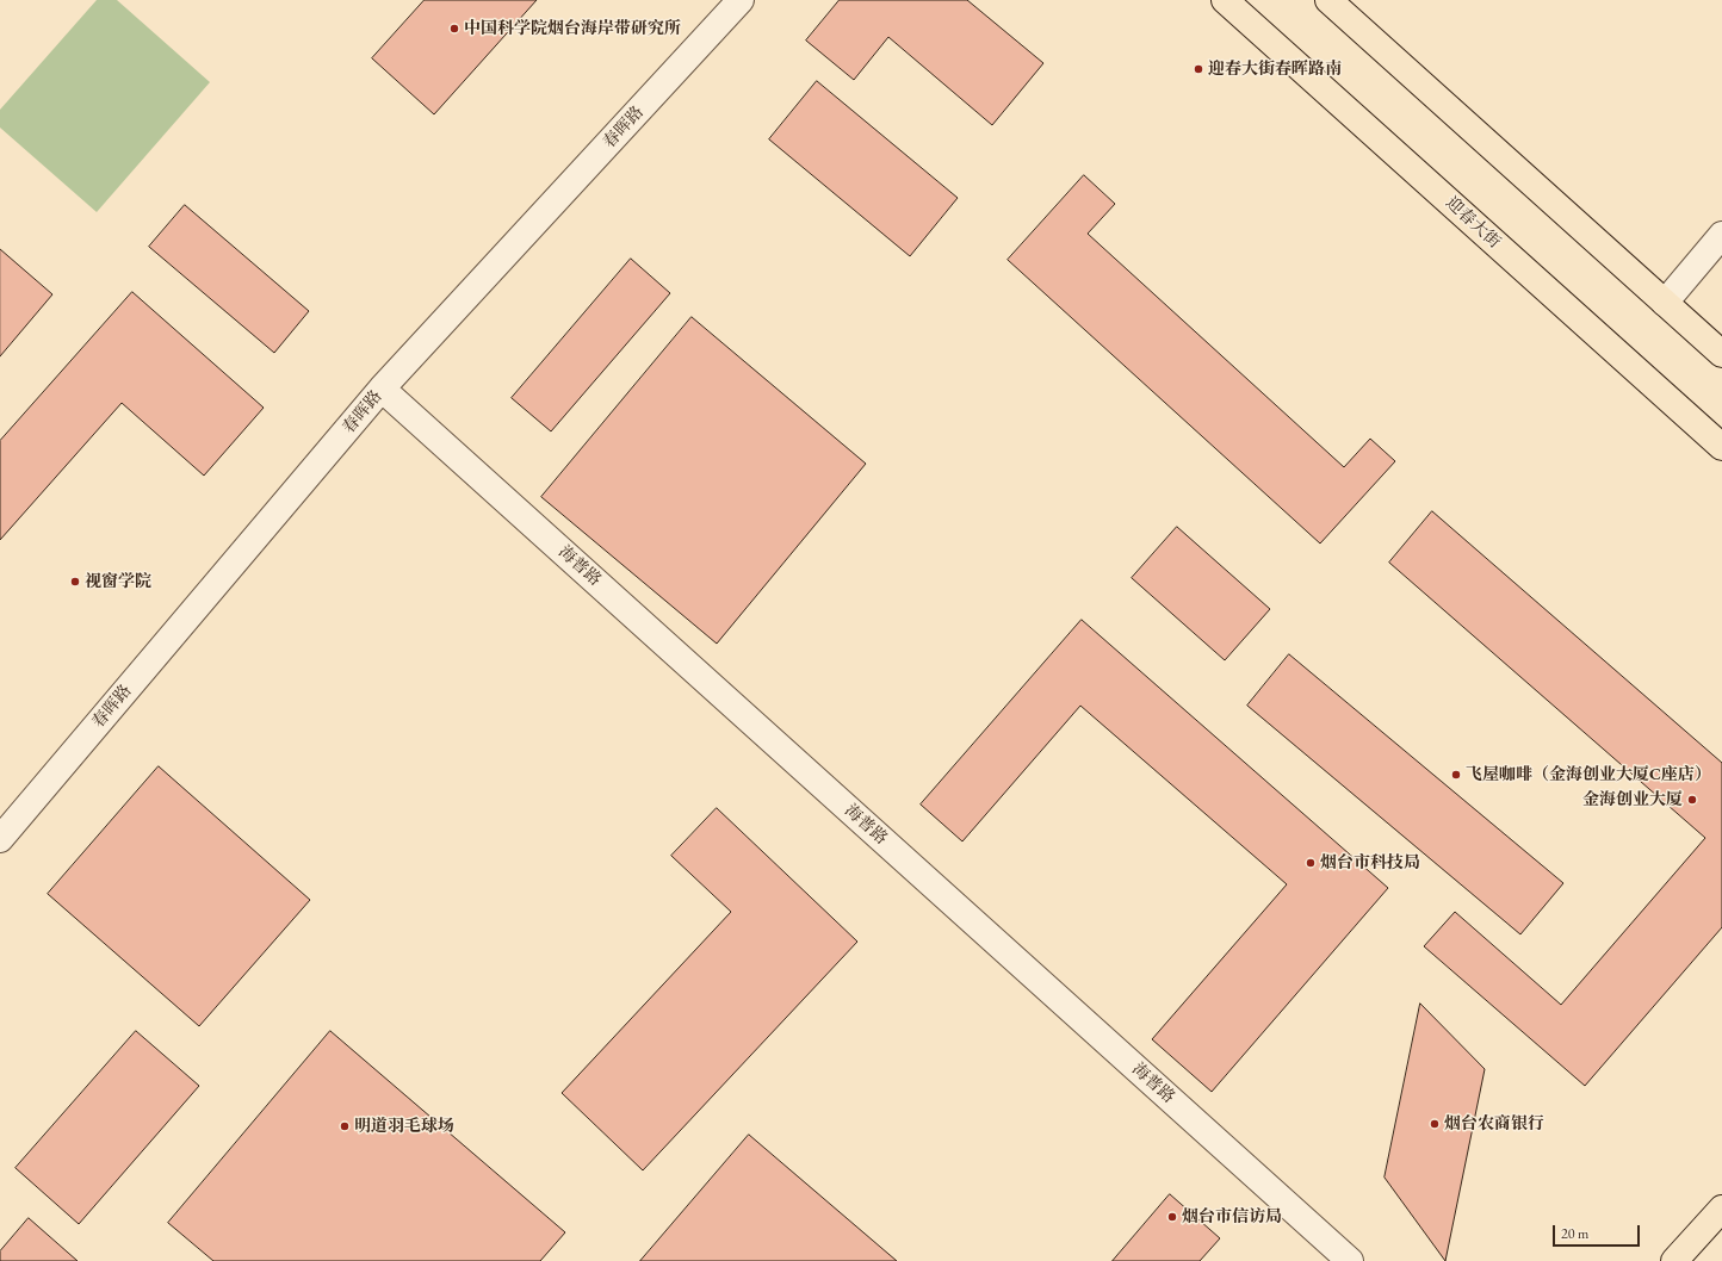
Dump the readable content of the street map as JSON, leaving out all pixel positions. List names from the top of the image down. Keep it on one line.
{"streets":{"main road":["迎春大街"],"street":["春晖路","海普路"]},"crossings":[["春晖路","海普路"]],"places":["中国科学院烟台海岸带研究所","迎春大街春晖路南","视窗学院","飞屋咖啡（金海创业大厦C座店）","金海创业大厦","烟台市科技局","烟台农商银行","明道羽毛球场","烟台市信访局"],"scale_bar":"20 m"}
